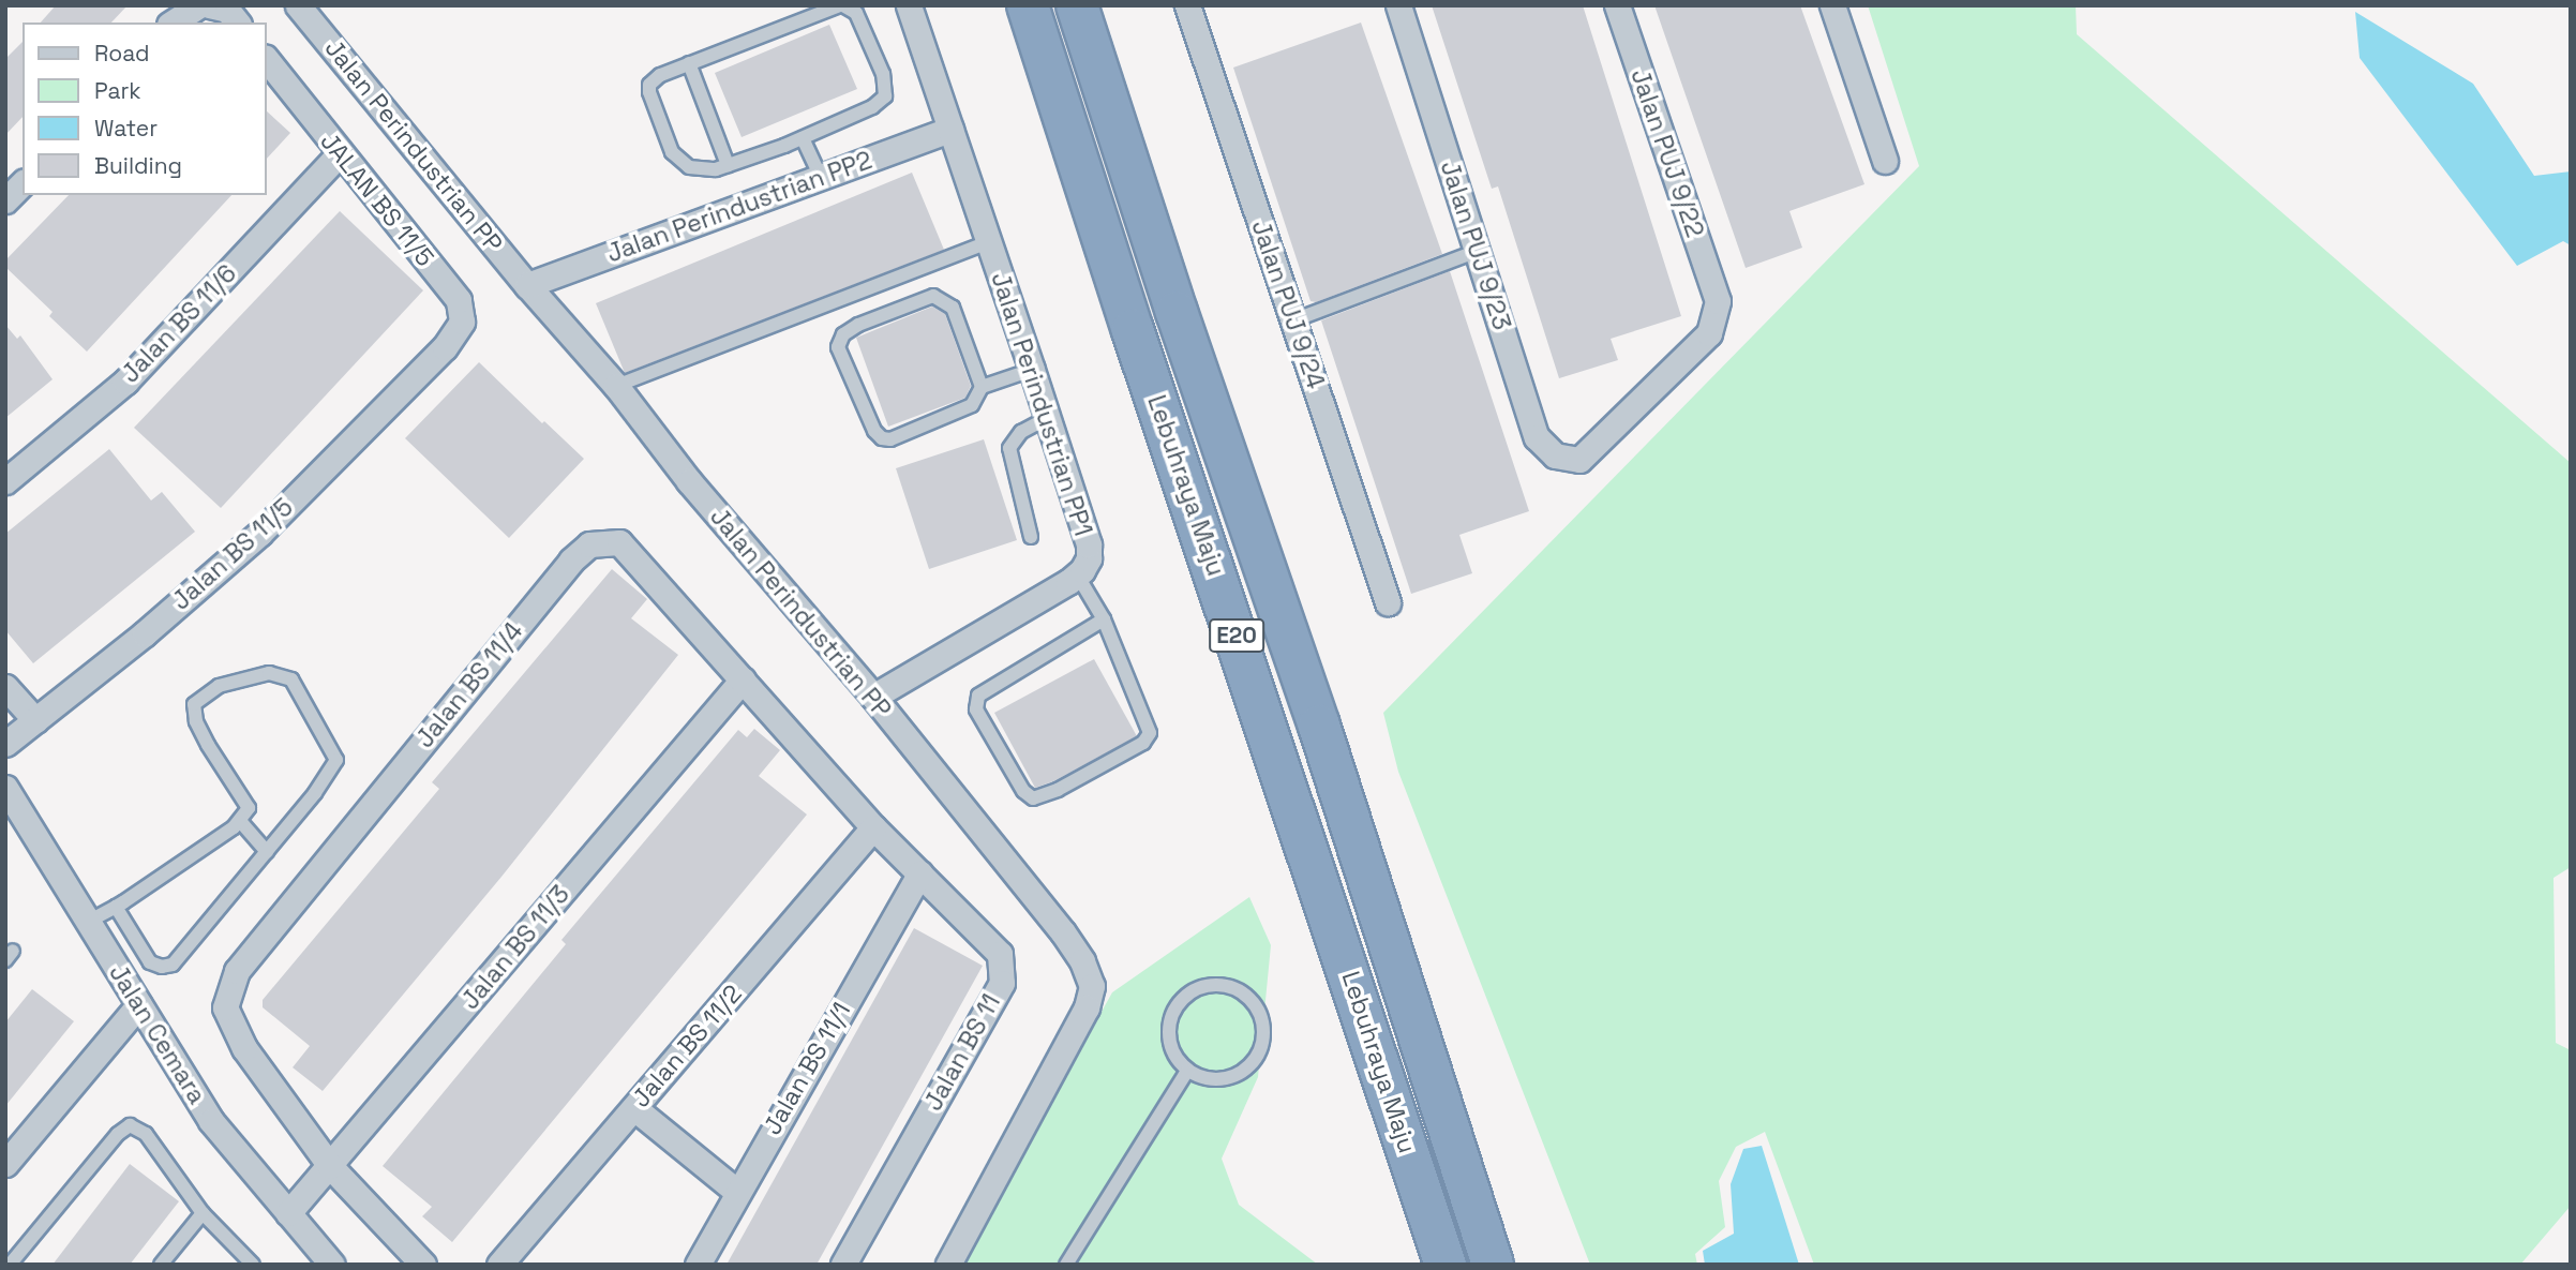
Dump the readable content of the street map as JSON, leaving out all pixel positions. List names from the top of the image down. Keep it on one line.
{"streets":{"highway":["Lebuhraya Maju","E20"],"street":["Jalan Perindustrian PP","Jalan PUJ 9/22","JALAN BS 11/5","Jalan Perindustrian PP2","Jalan PUJ 9/23","Jalan PUJ 9/24","Jalan BS 11/6","Jalan Perindustrian PP1","Jalan BS 11/5","Jalan BS 11/4","Jalan BS 11/3","Jalan Cemara","Jalan BS 11/2","Jalan BS 11","Jalan BS 11/1"]},"crossings":[["Jalan Perindustrian PP","Jalan Perindustrian PP2"],["Jalan Perindustrian PP","Jalan Perindustrian PP1"],["Jalan PUJ 9/22","Jalan PUJ 9/23"],["JALAN BS 11/5","Jalan BS 11/6"],["JALAN BS 11/5","Jalan BS 11/5"],["Jalan Perindustrian PP2","Jalan Perindustrian PP1"],["Jalan BS 11/4","Jalan BS 11/3"],["Jalan BS 11/4","Jalan BS 11/2"],["Jalan BS 11/4","Jalan BS 11"],["Jalan BS 11/3","Jalan Cemara"],["Jalan BS 11/2","Jalan BS 11"],["Jalan BS 11","Jalan BS 11/1"]],"legend":["Road","Park","Water","Building"]}
